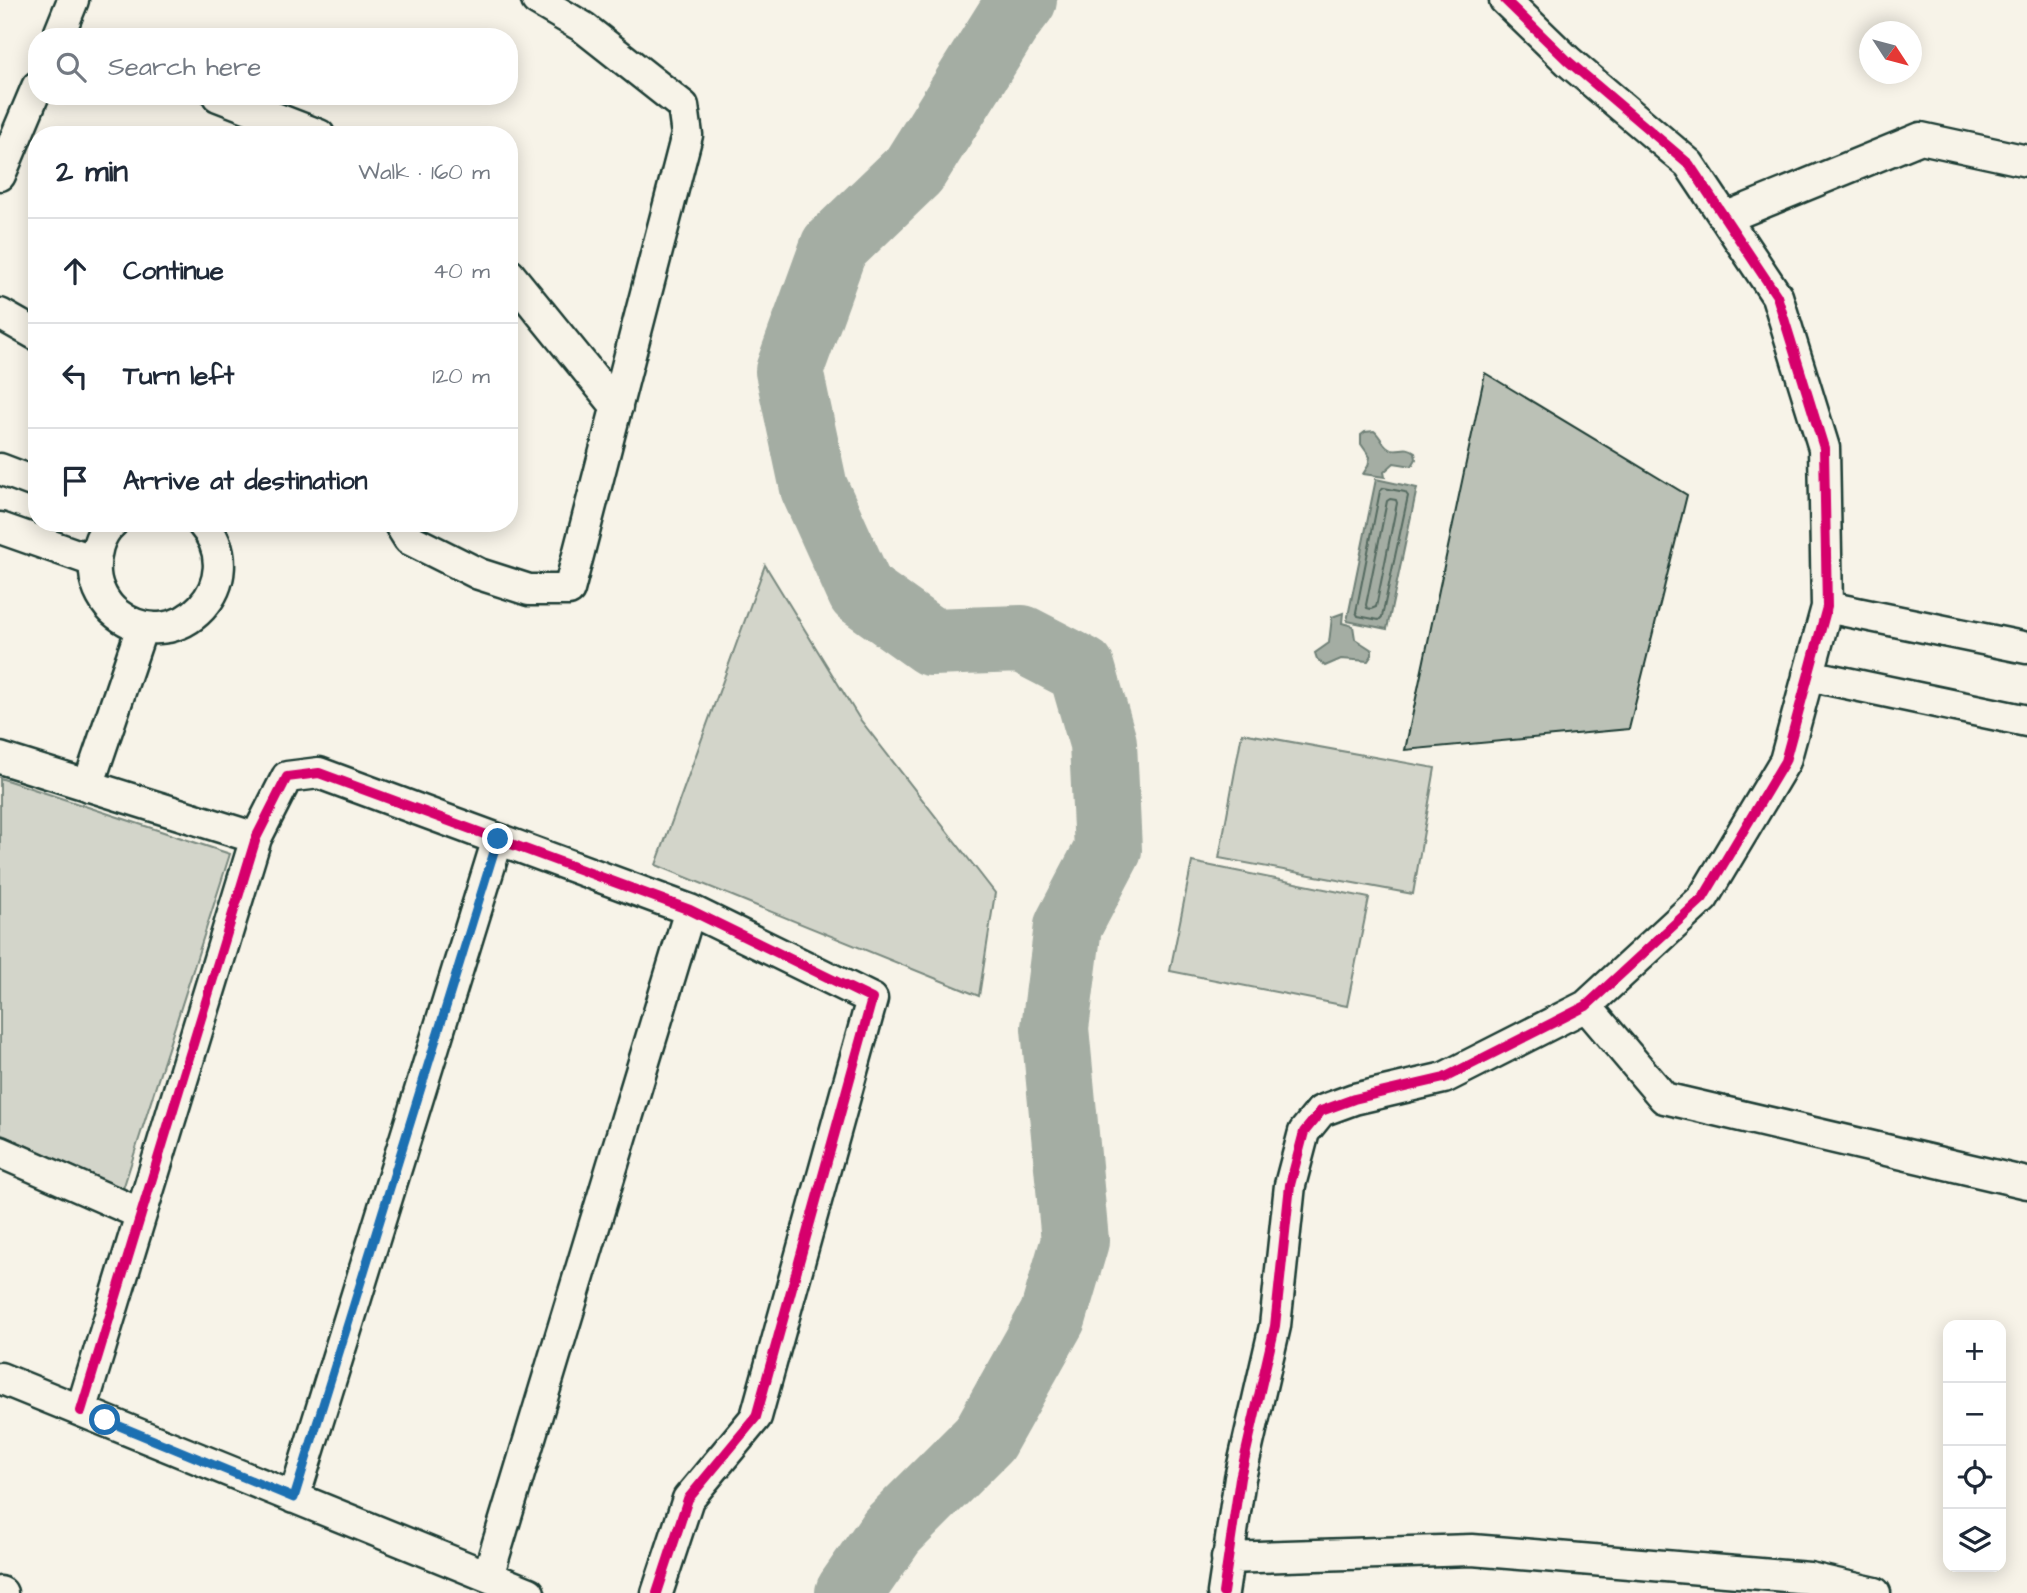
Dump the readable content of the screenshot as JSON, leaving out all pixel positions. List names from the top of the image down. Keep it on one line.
{"north":"bottom right","page":{"search":"Search here","heading":["2 min","Walk · 160 m"],"list":[["Continue","40 m"],["Turn left","120 m"],"Arrive at destination"],"map_buttons":["+","−"]}}
